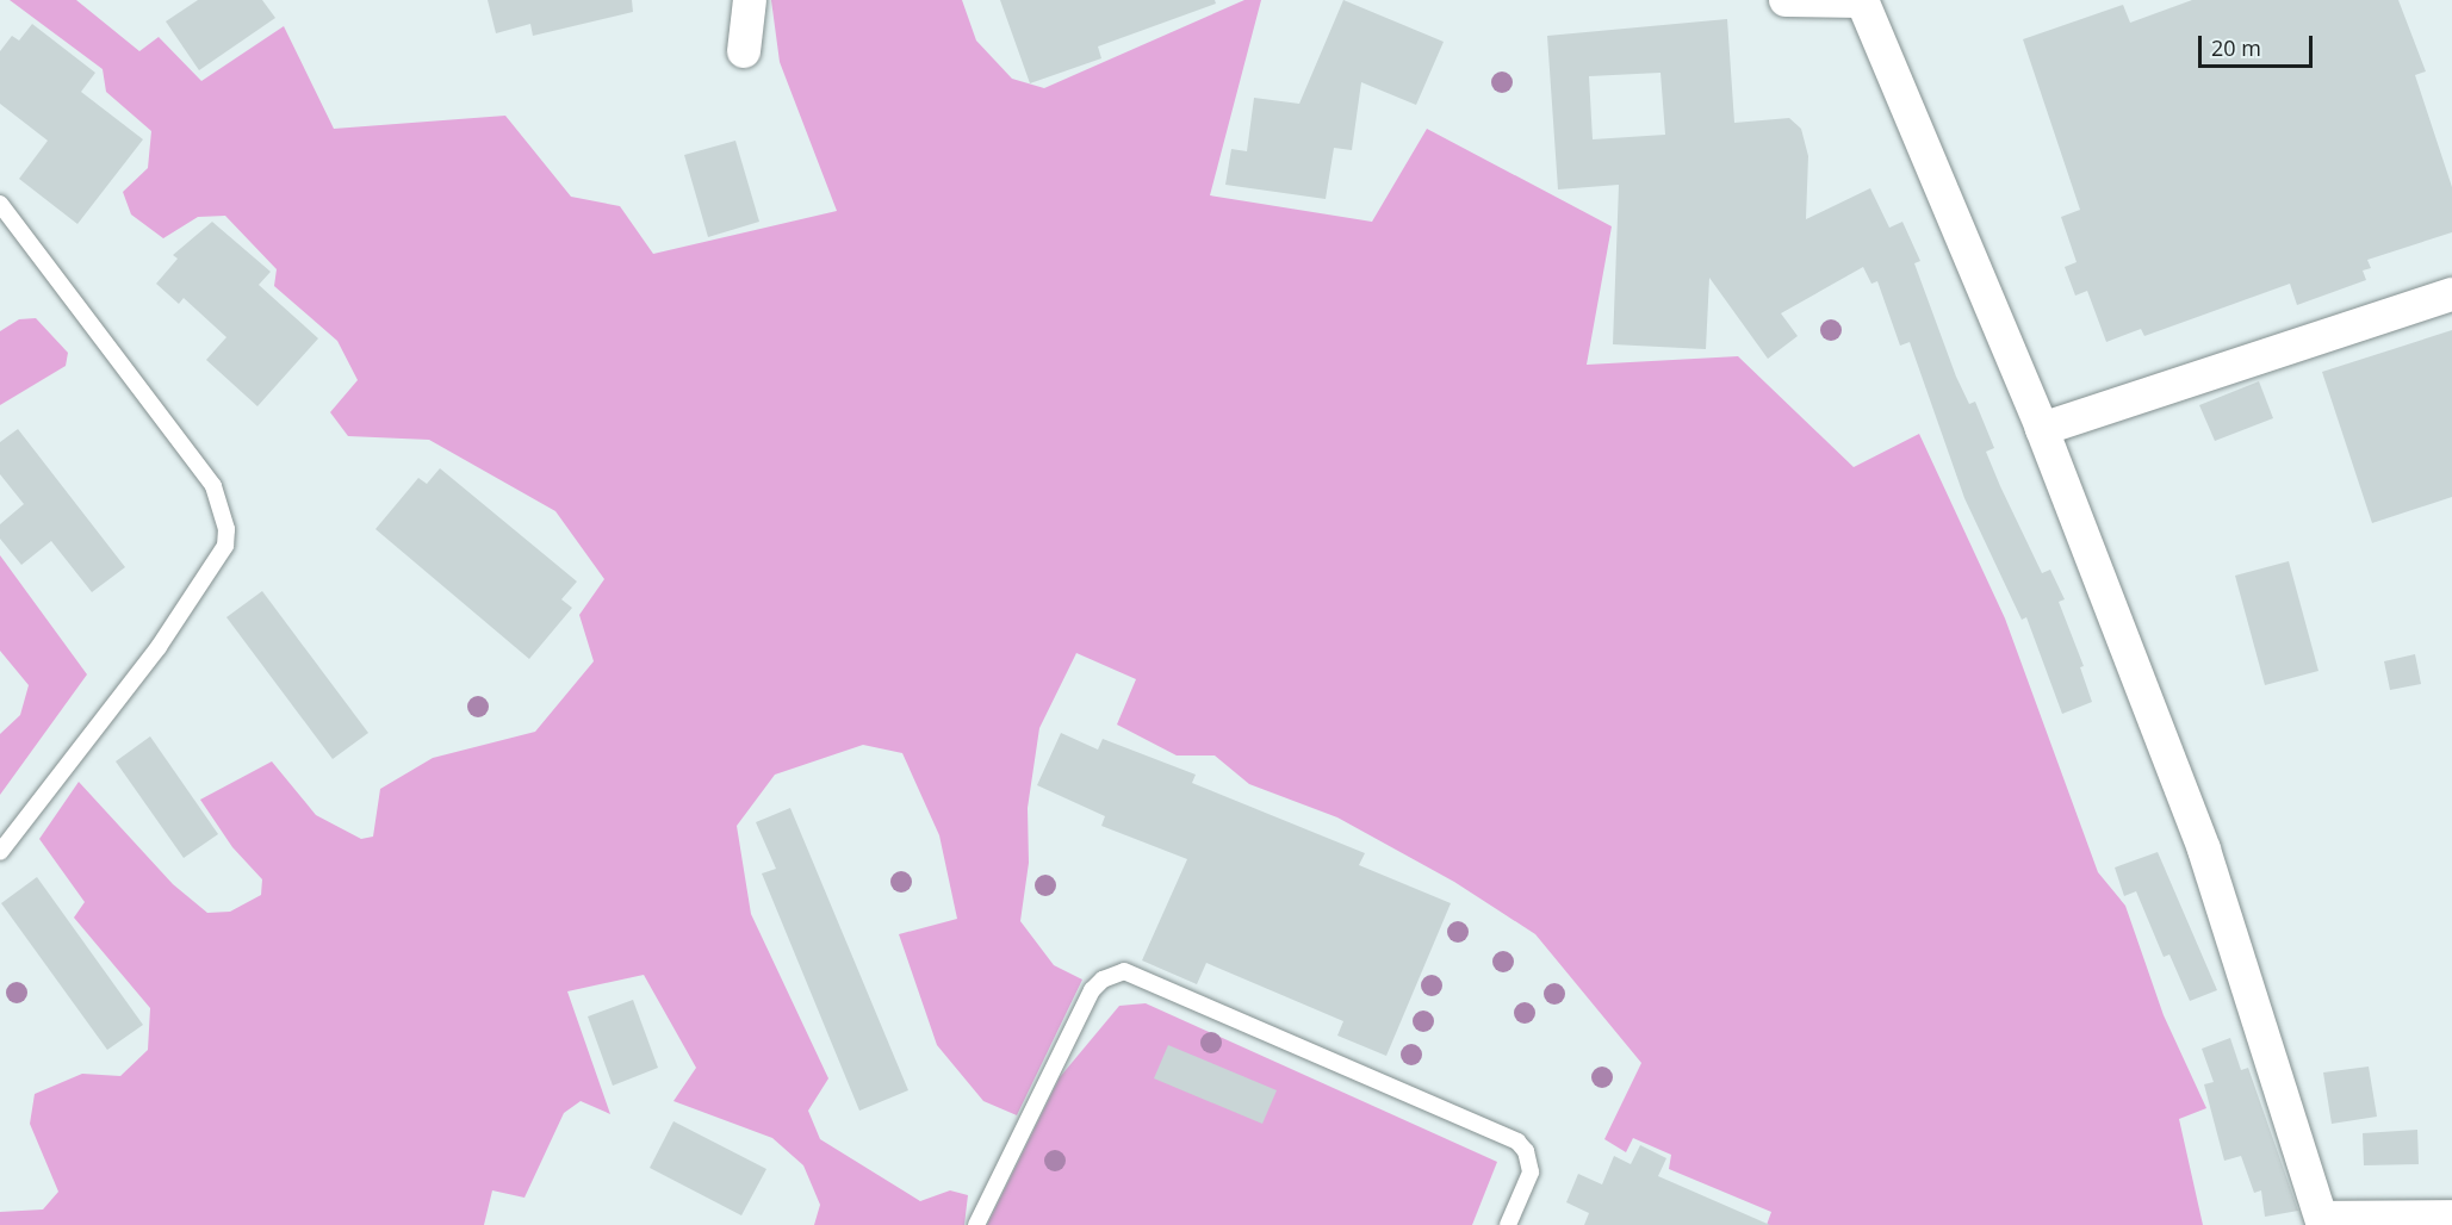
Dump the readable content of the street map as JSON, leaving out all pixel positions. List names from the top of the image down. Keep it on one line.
{"scale_bar":"20 m"}
